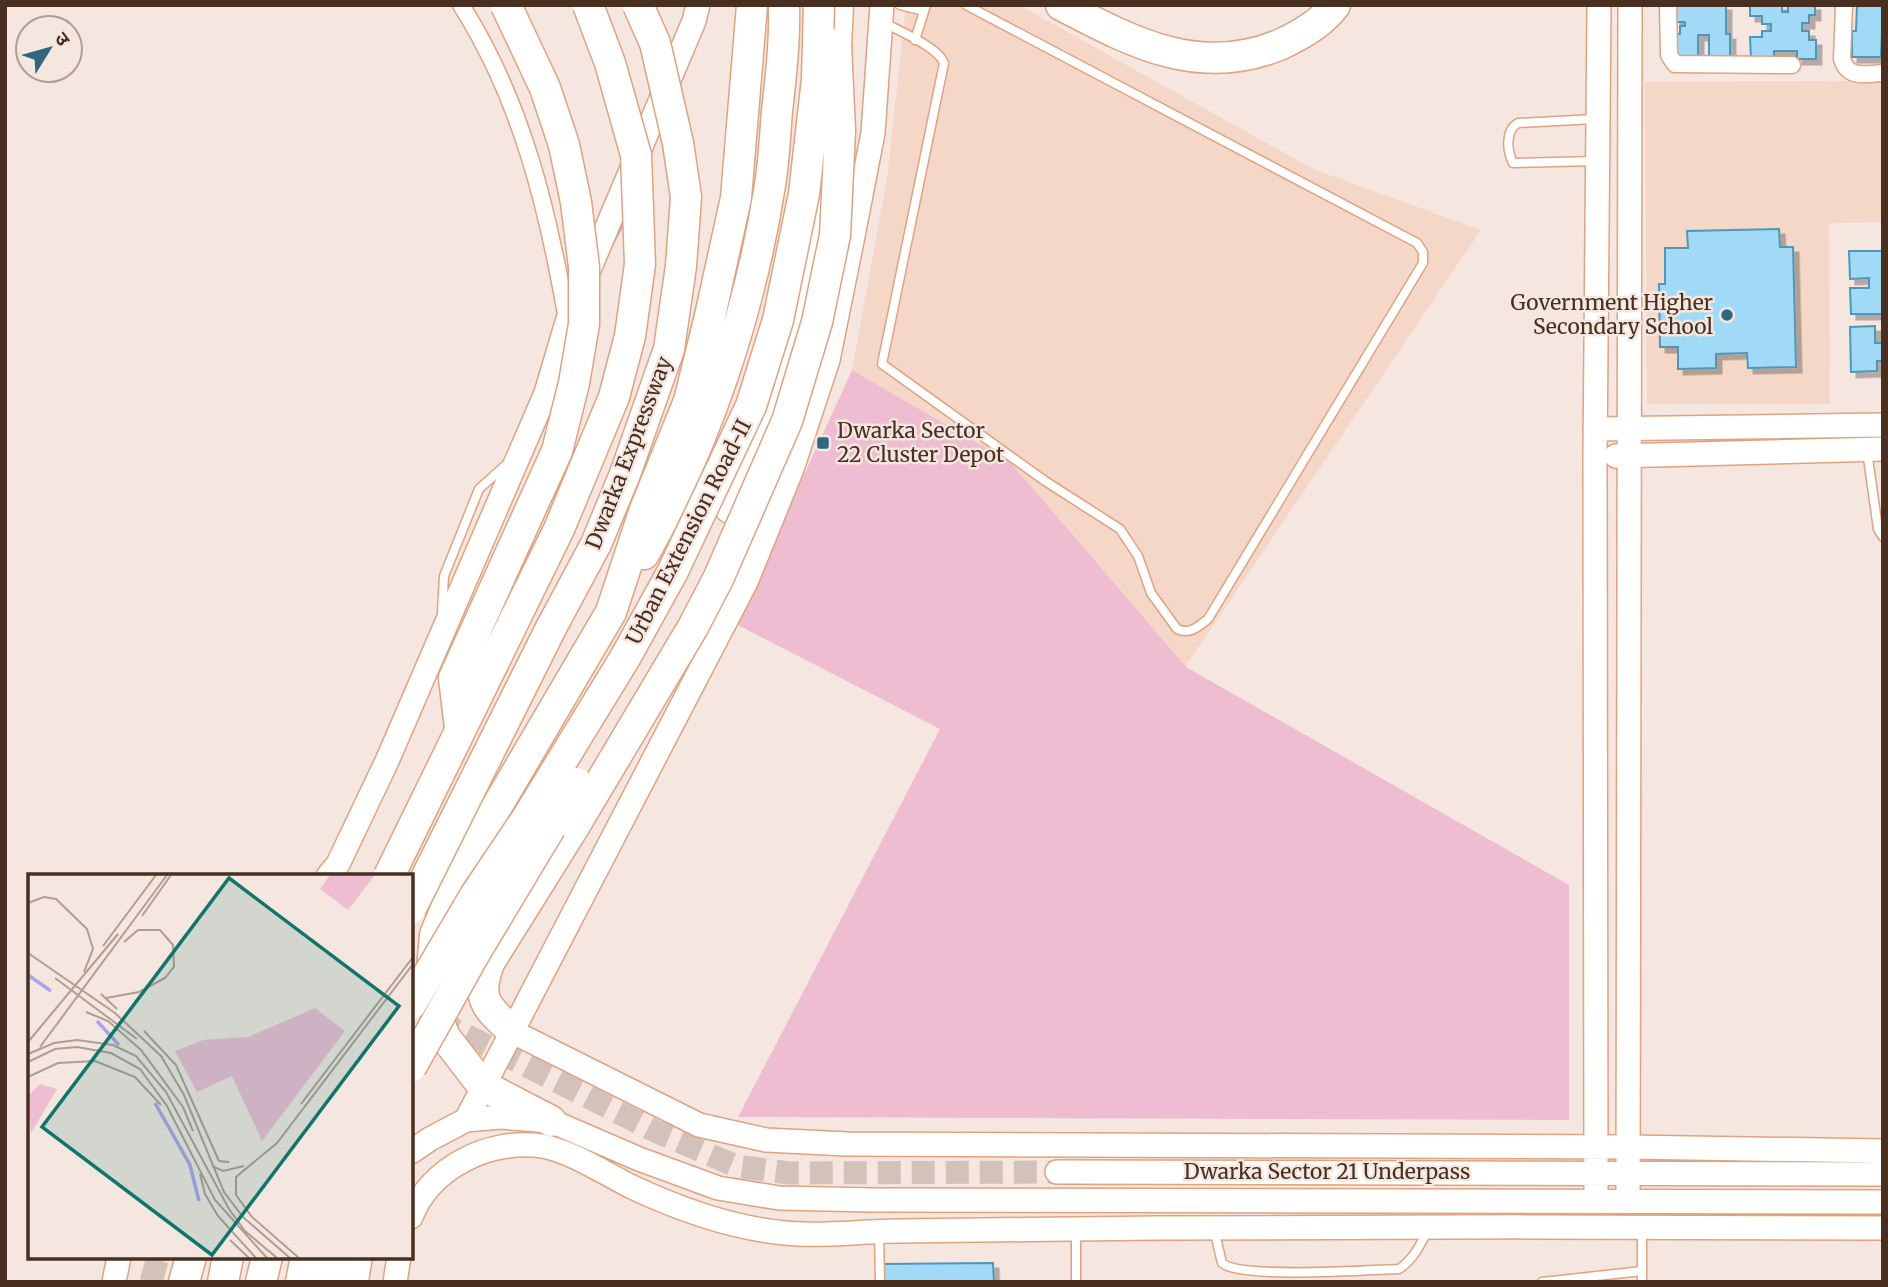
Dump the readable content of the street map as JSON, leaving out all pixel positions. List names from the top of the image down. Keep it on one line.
{"streets":{"highway":["Dwarka Expressway","Urban Extension Road-II"],"street":["Dwarka Sector 21 Underpass"]},"places":{"other":["Government Higher Secondary School"],"transit":["Dwarka Sector 22 Cluster Depot"]},"north":"top right"}
